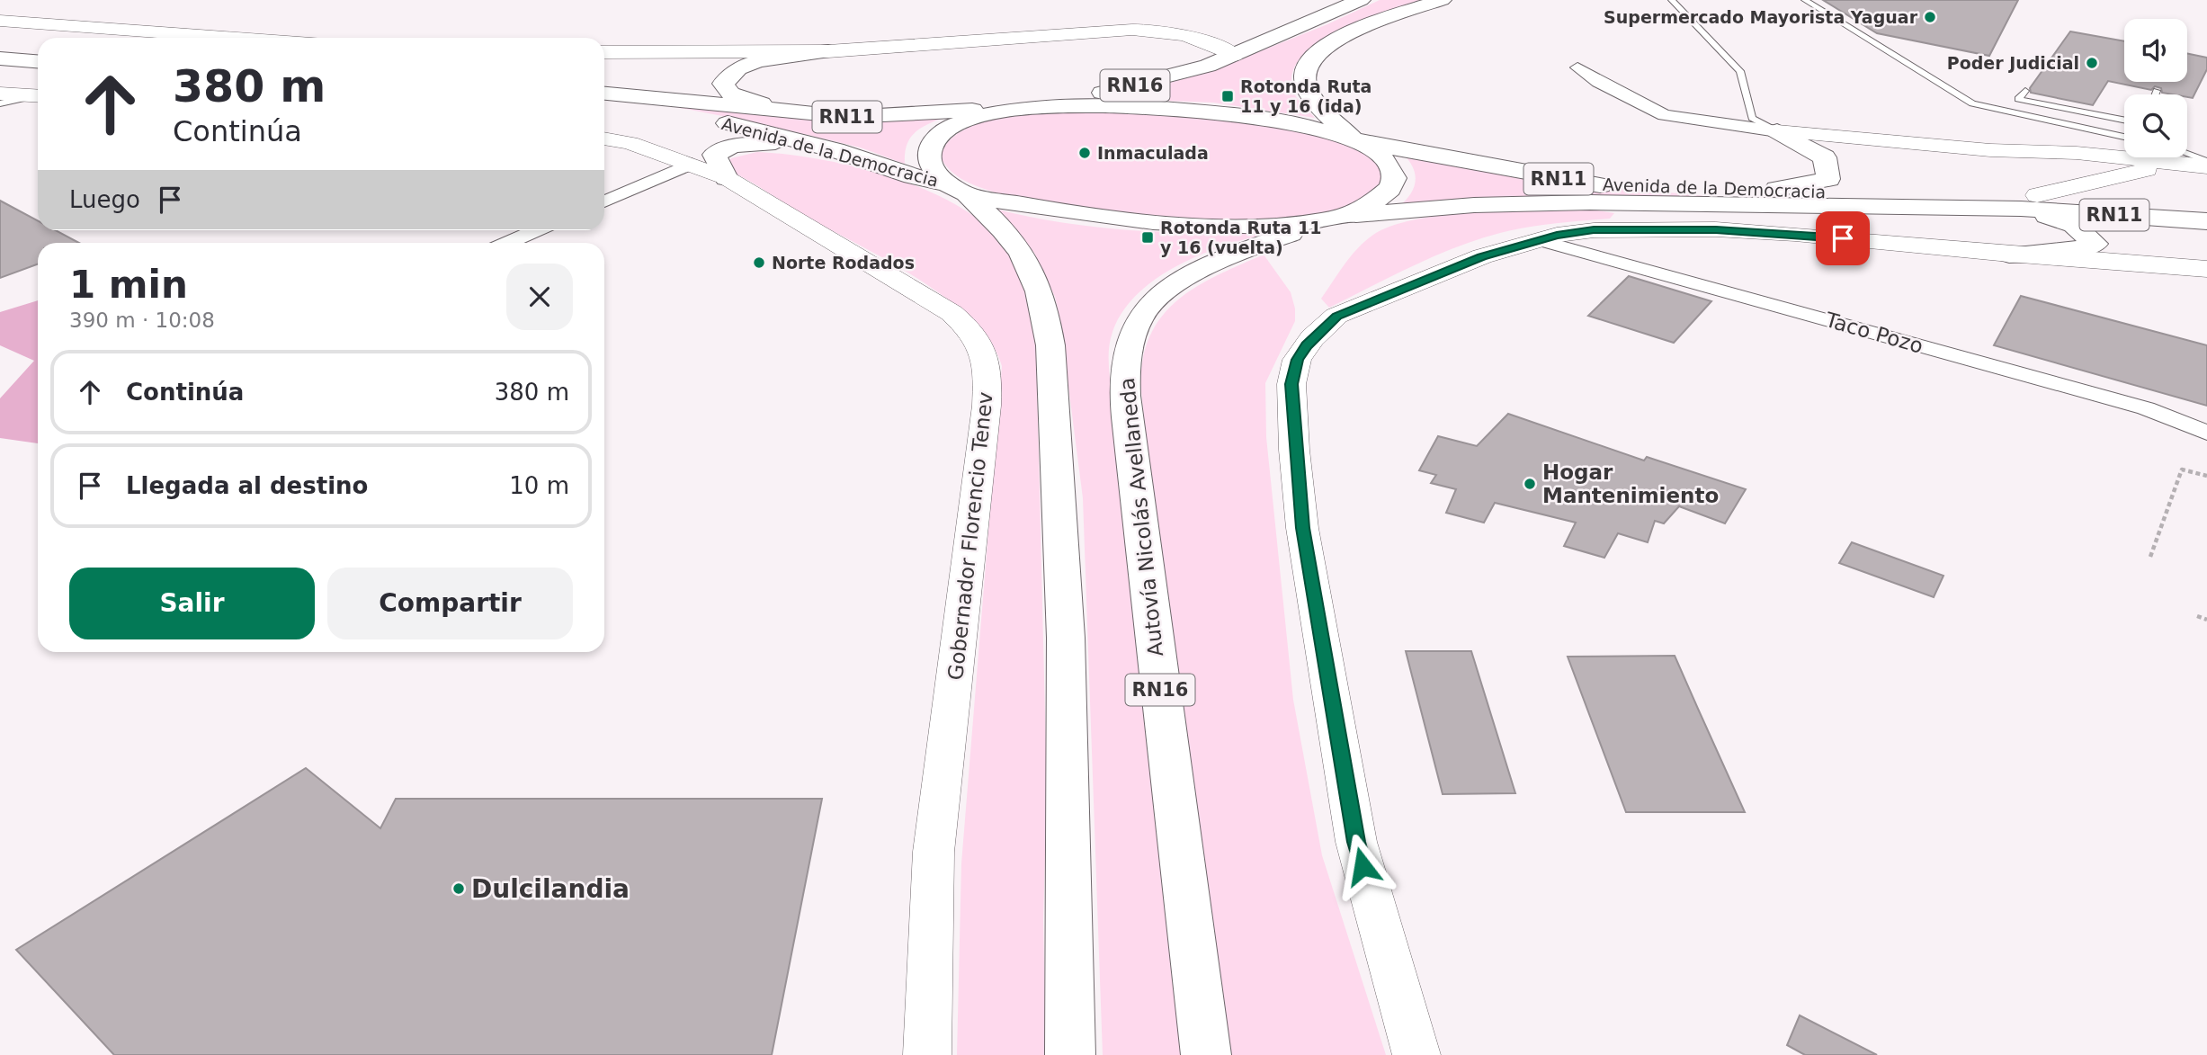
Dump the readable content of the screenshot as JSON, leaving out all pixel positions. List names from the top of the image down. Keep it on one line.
{"streets":{"highway":["RN16","RN11","Avenida de la Democracia","Autovía Nicolás Avellaneda"],"street":["Taco Pozo","Gobernador Florencio Tenev"]},"crossings":[["RN16","RN11"],["RN16","Avenida de la Democracia"],["RN11","Avenida de la Democracia"],["RN11","Autovía Nicolás Avellaneda"],["Avenida de la Democracia","Autovía Nicolás Avellaneda"]],"places":{"other":["Supermercado Mayorista Yaguar","Poder Judicial","Inmaculada","Norte Rodados","Hogar Mantenimiento","Dulcilandia"],"transit":["Rotonda Ruta 11 y 16 (ida)","Rotonda Ruta 11 y 16 (vuelta)"]},"page":{"turn":["380 m","Continúa"],"then":"Luego","heading":["1 min","390 m · 10:08"],"list":[{"name":"Continúa","value":"380 m"},{"name":"Llegada al destino","value":"10 m"}],"buttons":["Salir","Compartir"]}}
